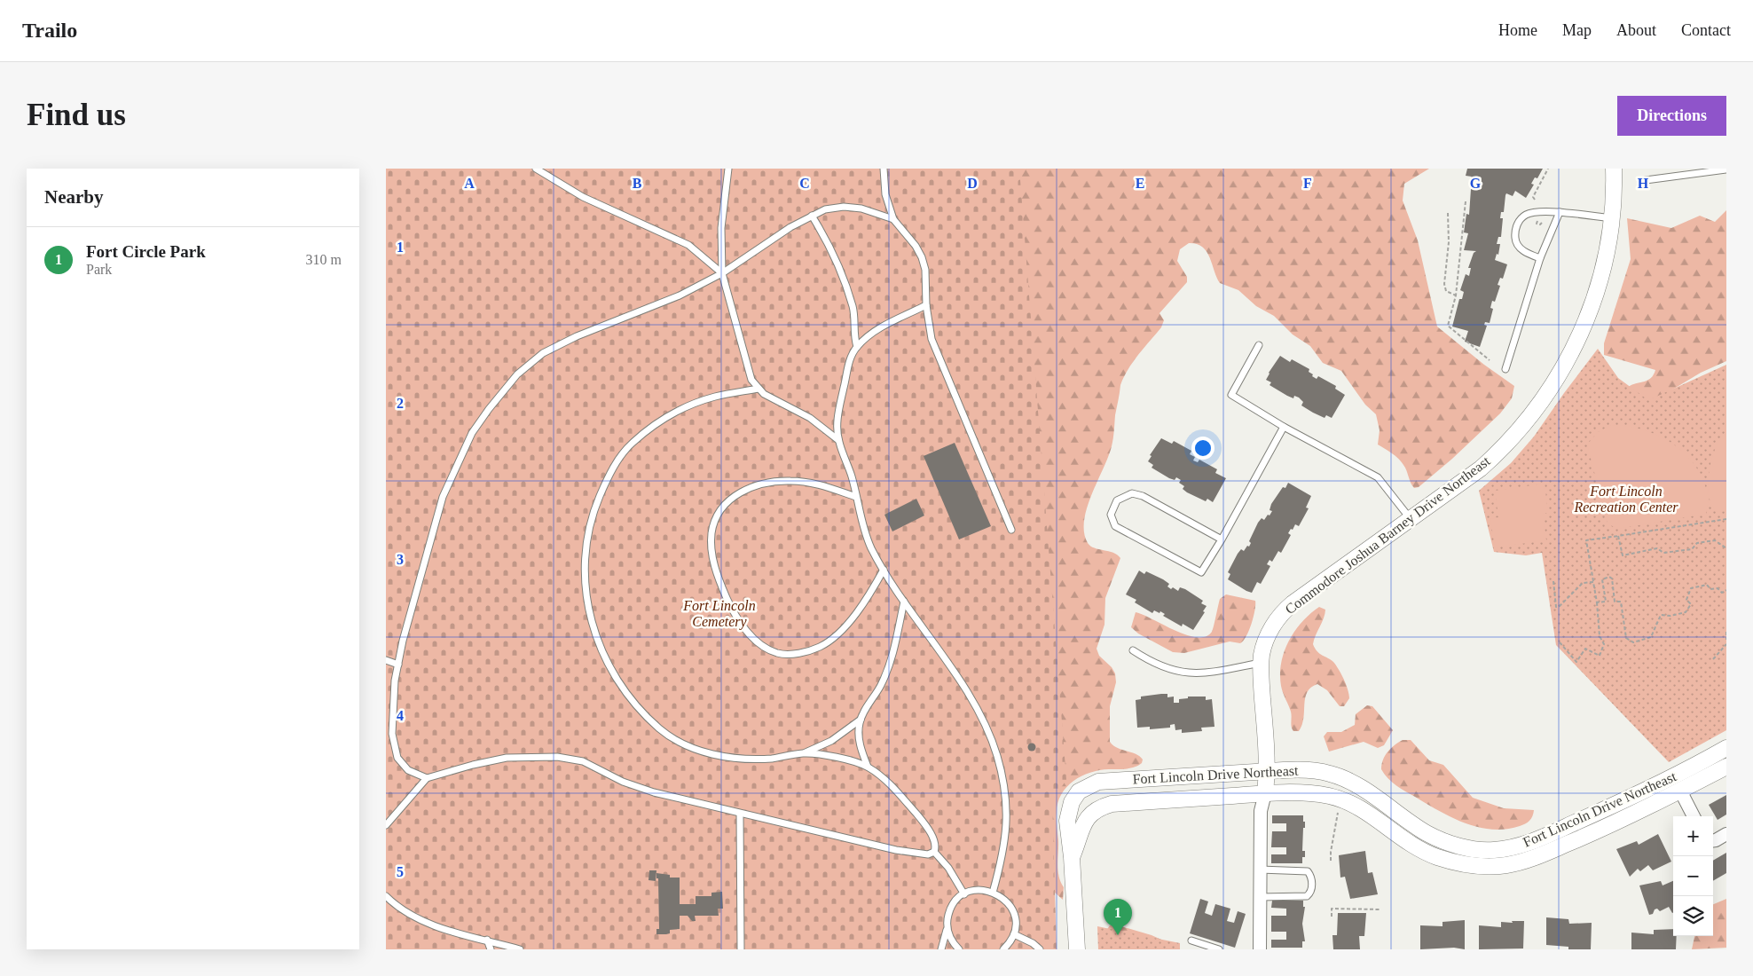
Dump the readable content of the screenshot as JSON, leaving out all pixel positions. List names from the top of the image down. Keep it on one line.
{"streets":{"street":["Commodore Joshua Barney Drive Northeast","Fort Lincoln Drive Northeast"]},"crossings":[["Commodore Joshua Barney Drive Northeast","Fort Lincoln Drive Northeast"]],"parks":["Fort Lincoln Recreation Center","Fort Lincoln Cemetery"],"page":{"header":"Trailo","nav":["Home","Map","About","Contact"],"buttons":"Directions","title":"Find us","heading":"Nearby","list":[{"mark":"1","name":"Fort Circle Park","note":"Park","value":"310 m"}],"map_buttons":["+","−"],"pins":"1"},"grid":{"columns":["A","B","C","D","E","F","G","H"],"rows":["1","2","3","4","5"]}}
